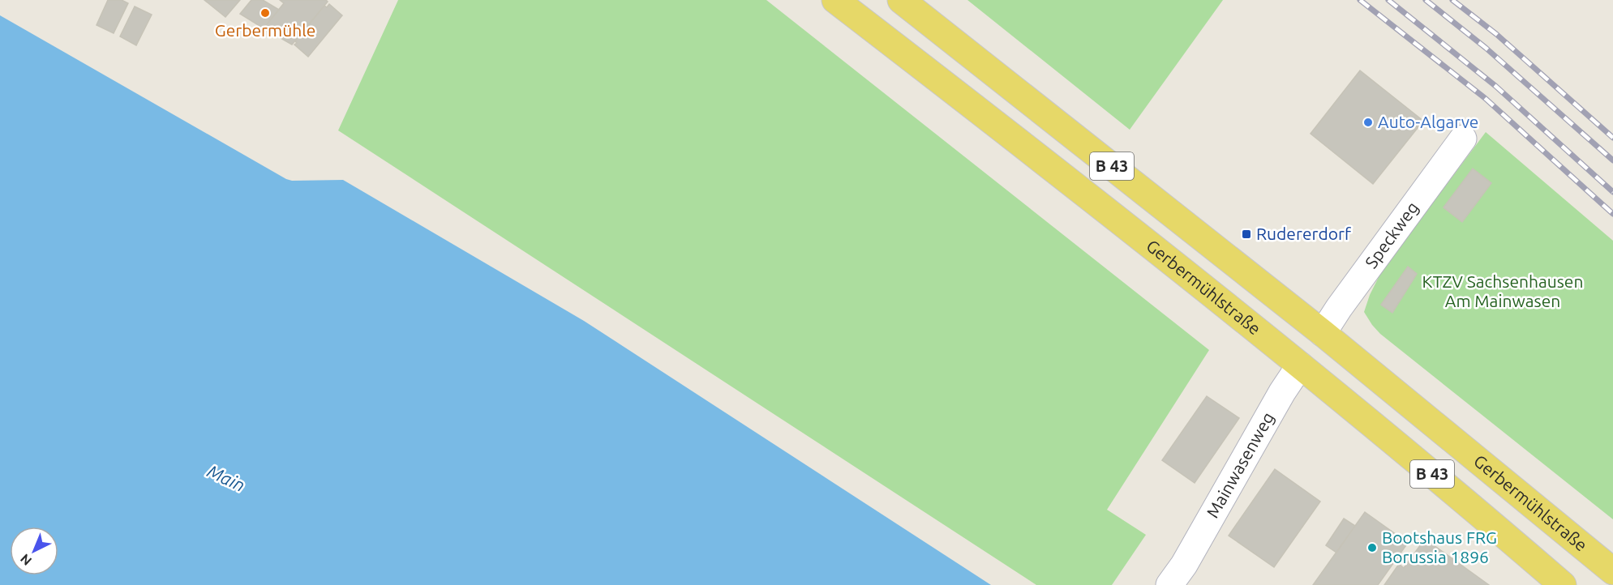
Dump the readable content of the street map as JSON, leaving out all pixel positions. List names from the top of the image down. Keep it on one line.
{"streets":{"main road":["B 43","Gerbermühlstraße"],"lane":["Speckweg","Mainwasenweg"]},"crossings":[["Speckweg","Gerbermühlstraße"],["Gerbermühlstraße","Mainwasenweg"]],"water":["Main"],"parks":["KTZV Sachsenhausen Am Mainwasen"],"places":{"other":["Gerbermühle","Auto-Algarve","Bootshaus FRG Borussia 1896"],"transit":["Rudererdorf"]},"north":"bottom left"}
